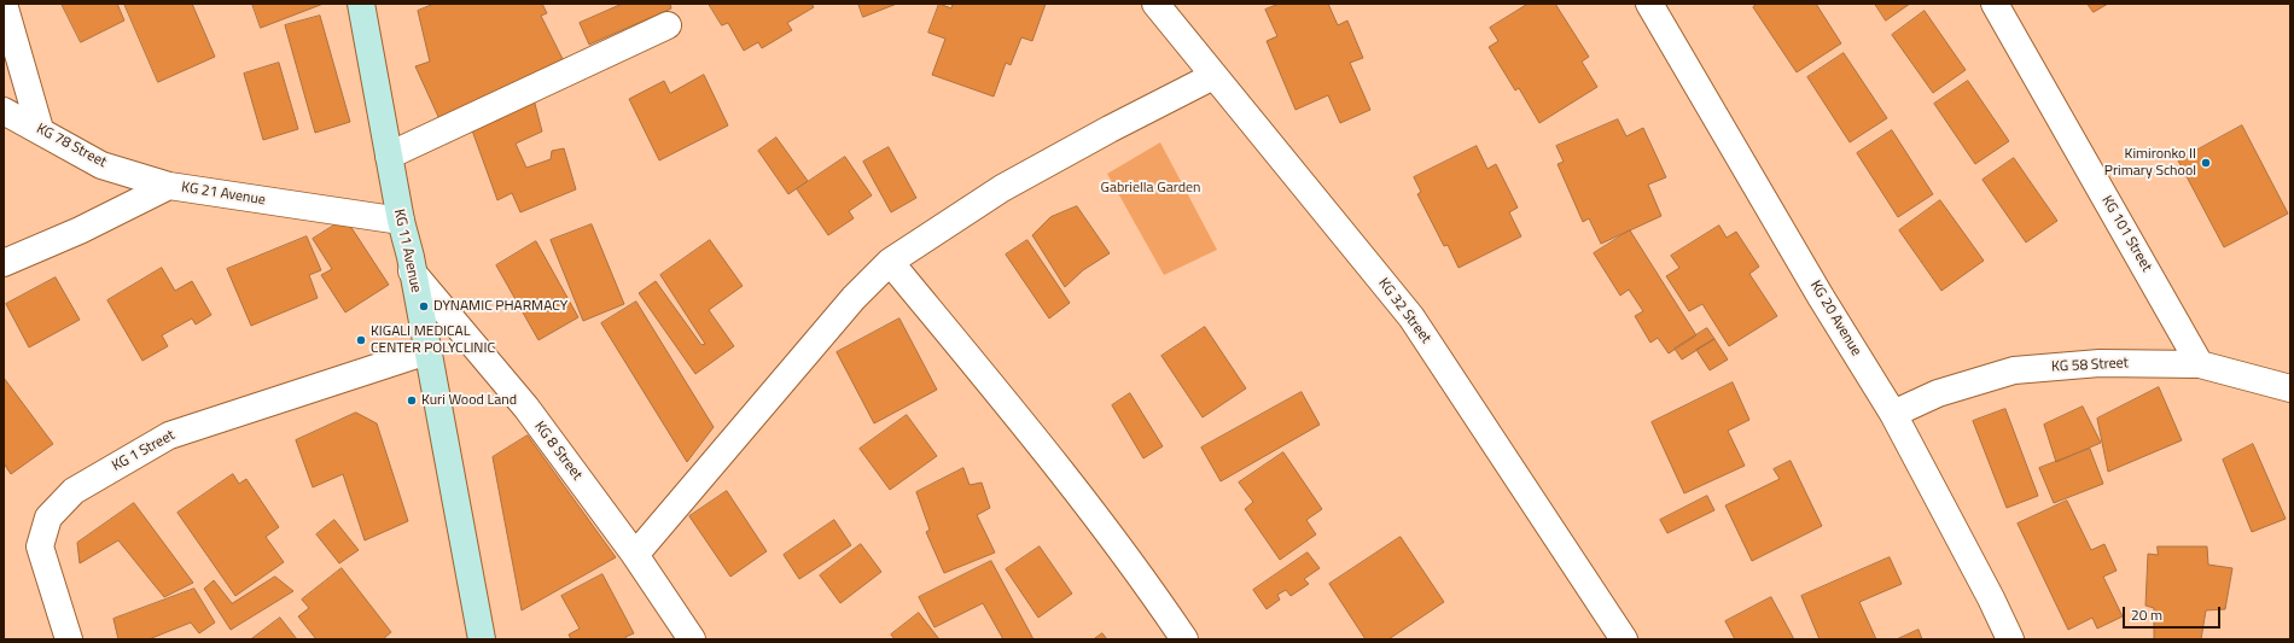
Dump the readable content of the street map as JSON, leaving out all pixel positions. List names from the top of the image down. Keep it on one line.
{"streets":{"main road":["KG 11 Avenue"],"street":["KG 78 Street","KG 21 Avenue","KG 101 Street","KG 32 Street","KG 20 Avenue","KG 58 Street","KG 1 Street","KG 8 Street"]},"crossings":[["KG 78 Street","KG 21 Avenue"],["KG 21 Avenue","KG 11 Avenue"],["KG 101 Street","KG 58 Street"],["KG 11 Avenue","KG 1 Street"],["KG 11 Avenue","KG 8 Street"],["KG 20 Avenue","KG 58 Street"]],"parks":["Gabriella Garden"],"places":["Kimironko II Primary School","DYNAMIC PHARMACY","KIGALI MEDICAL CENTER POLYCLINIC","Kuri Wood Land"],"scale_bar":"20 m"}
